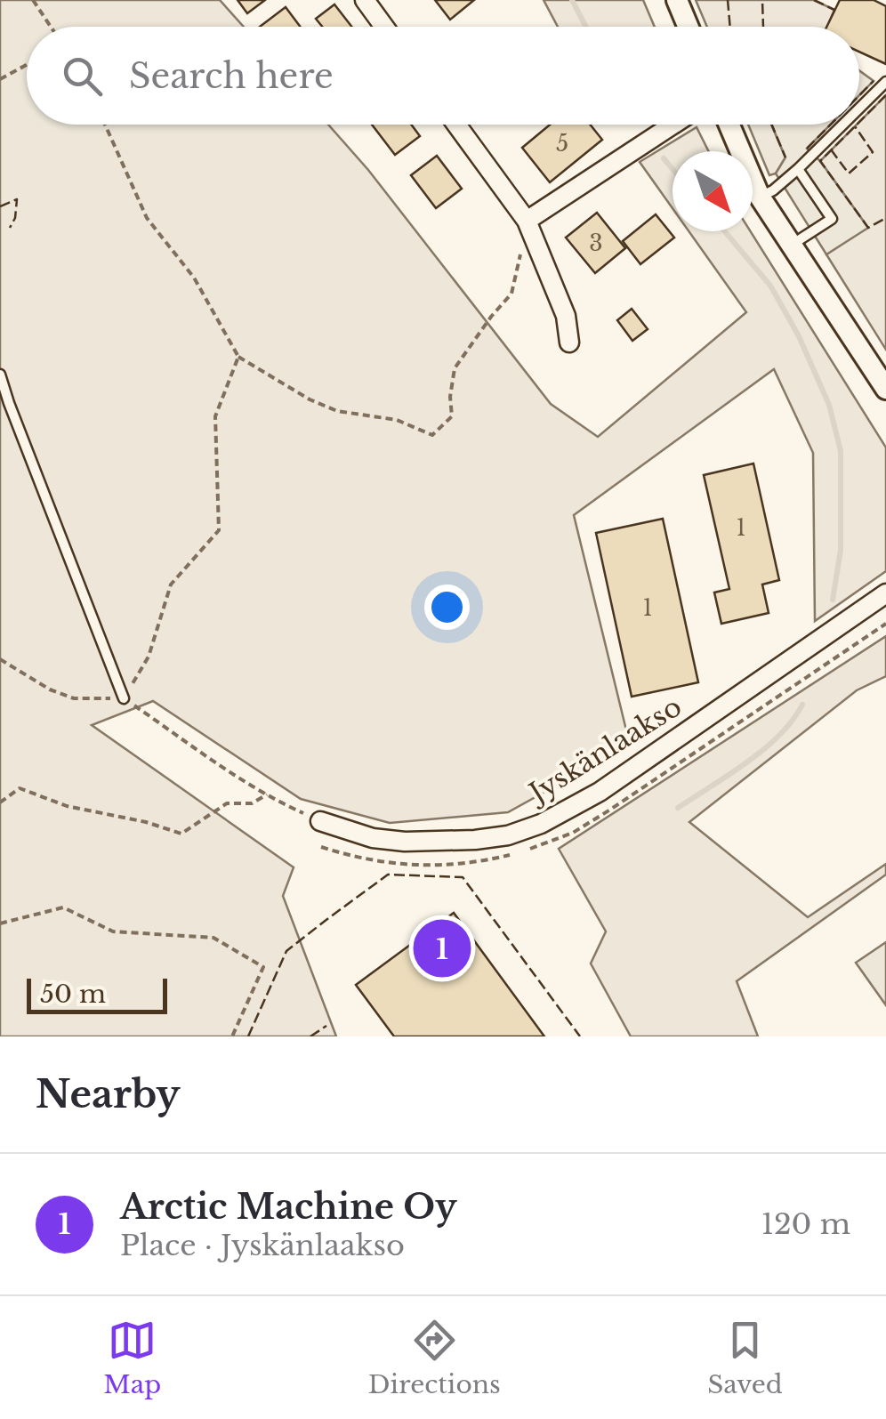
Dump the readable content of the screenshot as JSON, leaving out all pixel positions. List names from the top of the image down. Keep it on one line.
{"streets":{"street":["Jyskänlaakso"]},"house_numbers":["5","3","1","1"],"scale_bar":"50 m","north":"bottom right","page":{"search":"Search here","pins":"1","scale":"50 m","heading":"Nearby","list":[{"mark":"1","name":"Arctic Machine Oy","note":"Place · Jyskänlaakso","value":"120 m"}],"nav":["Map","Directions","Saved"]}}
